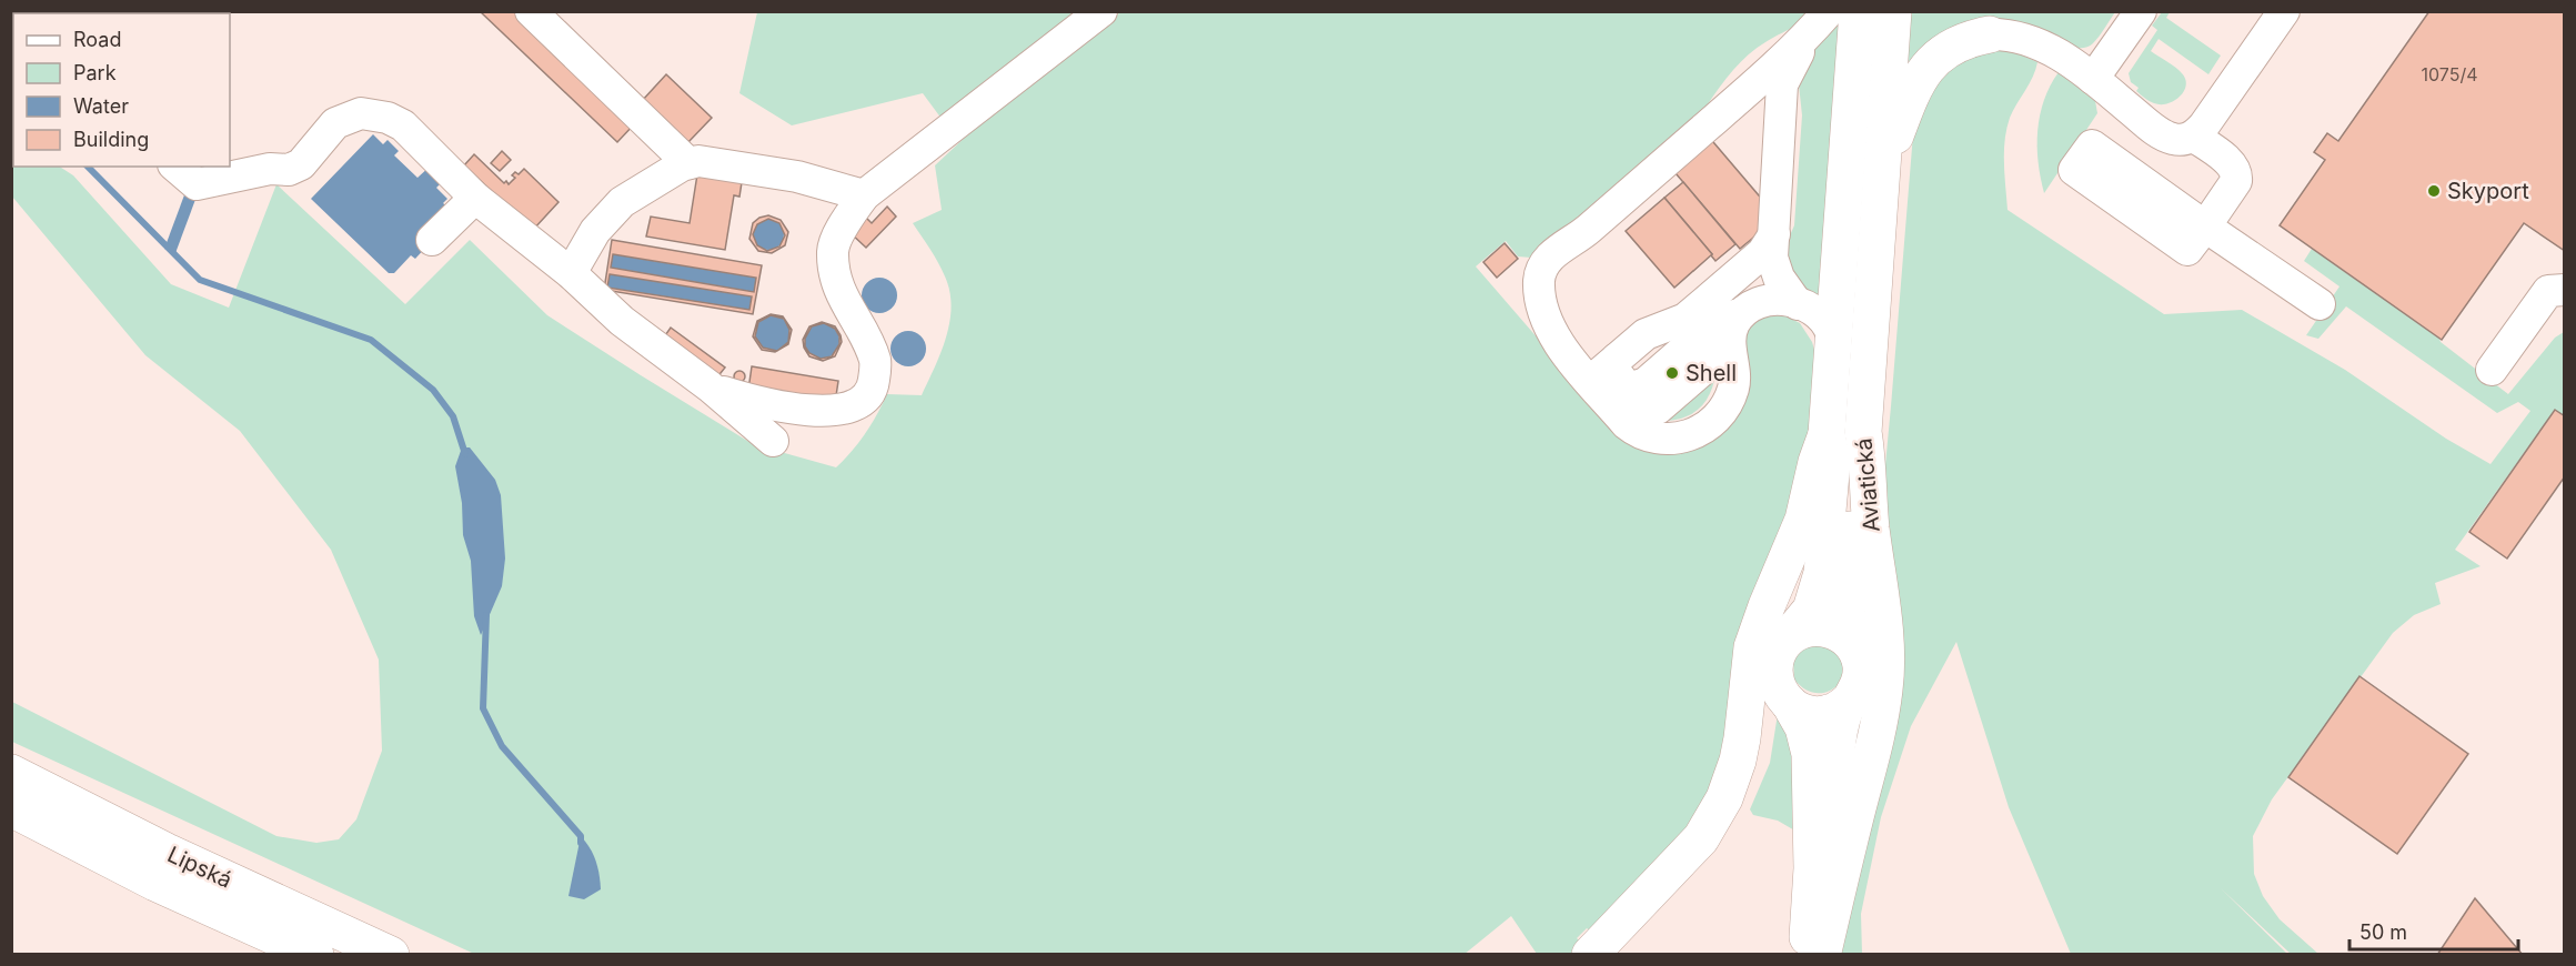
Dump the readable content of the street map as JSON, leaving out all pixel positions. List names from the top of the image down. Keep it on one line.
{"streets":{"main road":["Aviatická","Lipská"]},"places":["Skyport","Shell"],"house_numbers":["1075/4"],"legend":["Road","Park","Water","Building"],"scale_bar":"50 m"}
